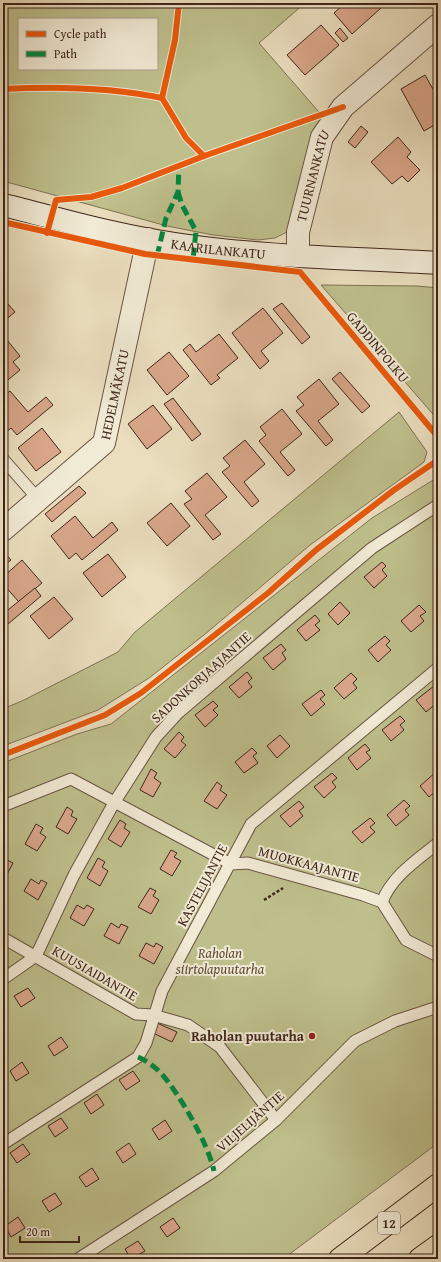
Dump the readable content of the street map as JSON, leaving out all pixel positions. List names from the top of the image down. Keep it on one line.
{"streets":{"highway":["12"],"street":["TUURNANKATU","KAARILANKATU","HEDELMÄKATU"],"lane":["SADONKORJAAJANTIE","MUOKKAAJANTIE","KASTELIJANTIE","KUUSIAIDANTIE","VILJELIJÄNTIE"],"cycle path":["GADDINPOLKU"]},"crossings":[["TUURNANKATU","KAARILANKATU"],["KAARILANKATU","HEDELMÄKATU"],["SADONKORJAAJANTIE","MUOKKAAJANTIE"],["SADONKORJAAJANTIE","KUUSIAIDANTIE"],["MUOKKAAJANTIE","KASTELIJANTIE"],["KASTELIJANTIE","KUUSIAIDANTIE"],["KUUSIAIDANTIE","VILJELIJÄNTIE"]],"parks":["Raholan siirtolapuutarha"],"places":["Raholan puutarha"],"legend":["Cycle path","Path"],"scale_bar":"20 m"}
